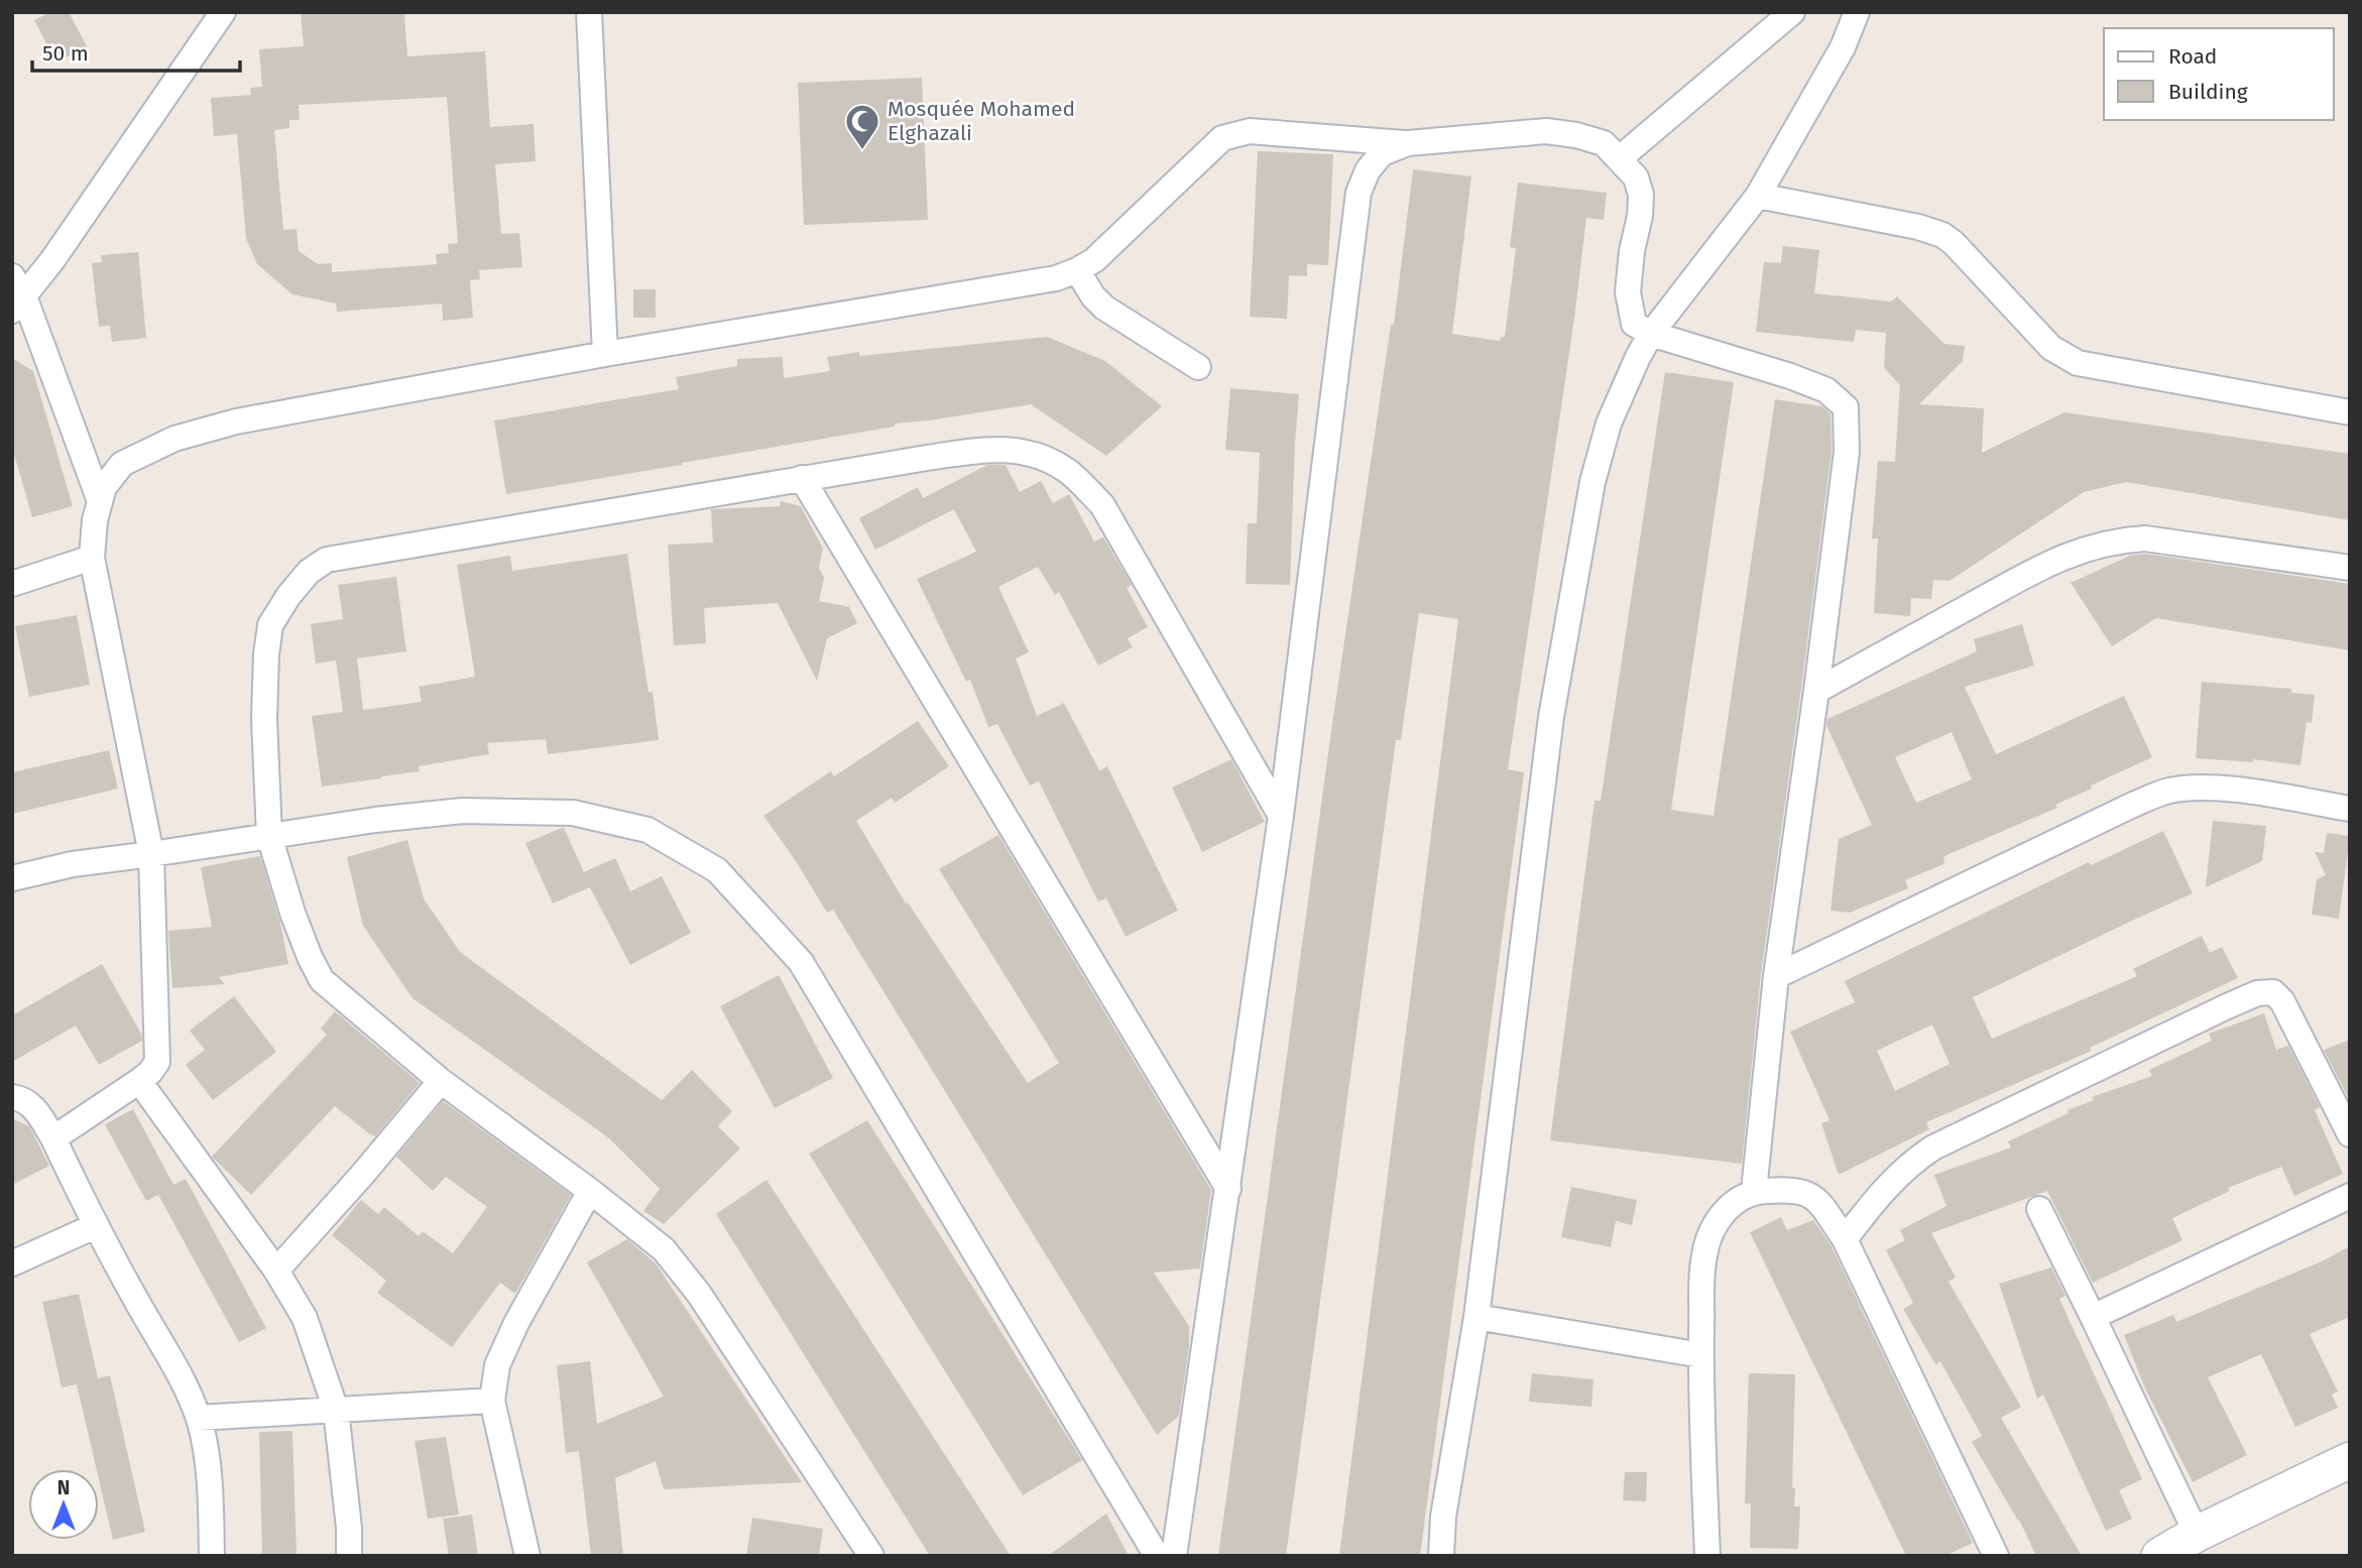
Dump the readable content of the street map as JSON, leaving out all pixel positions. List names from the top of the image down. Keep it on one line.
{"places":{"mosque":["Mosquée Mohamed Elghazali"]},"legend":["Road","Building"],"scale_bar":"50 m","north":"top"}
